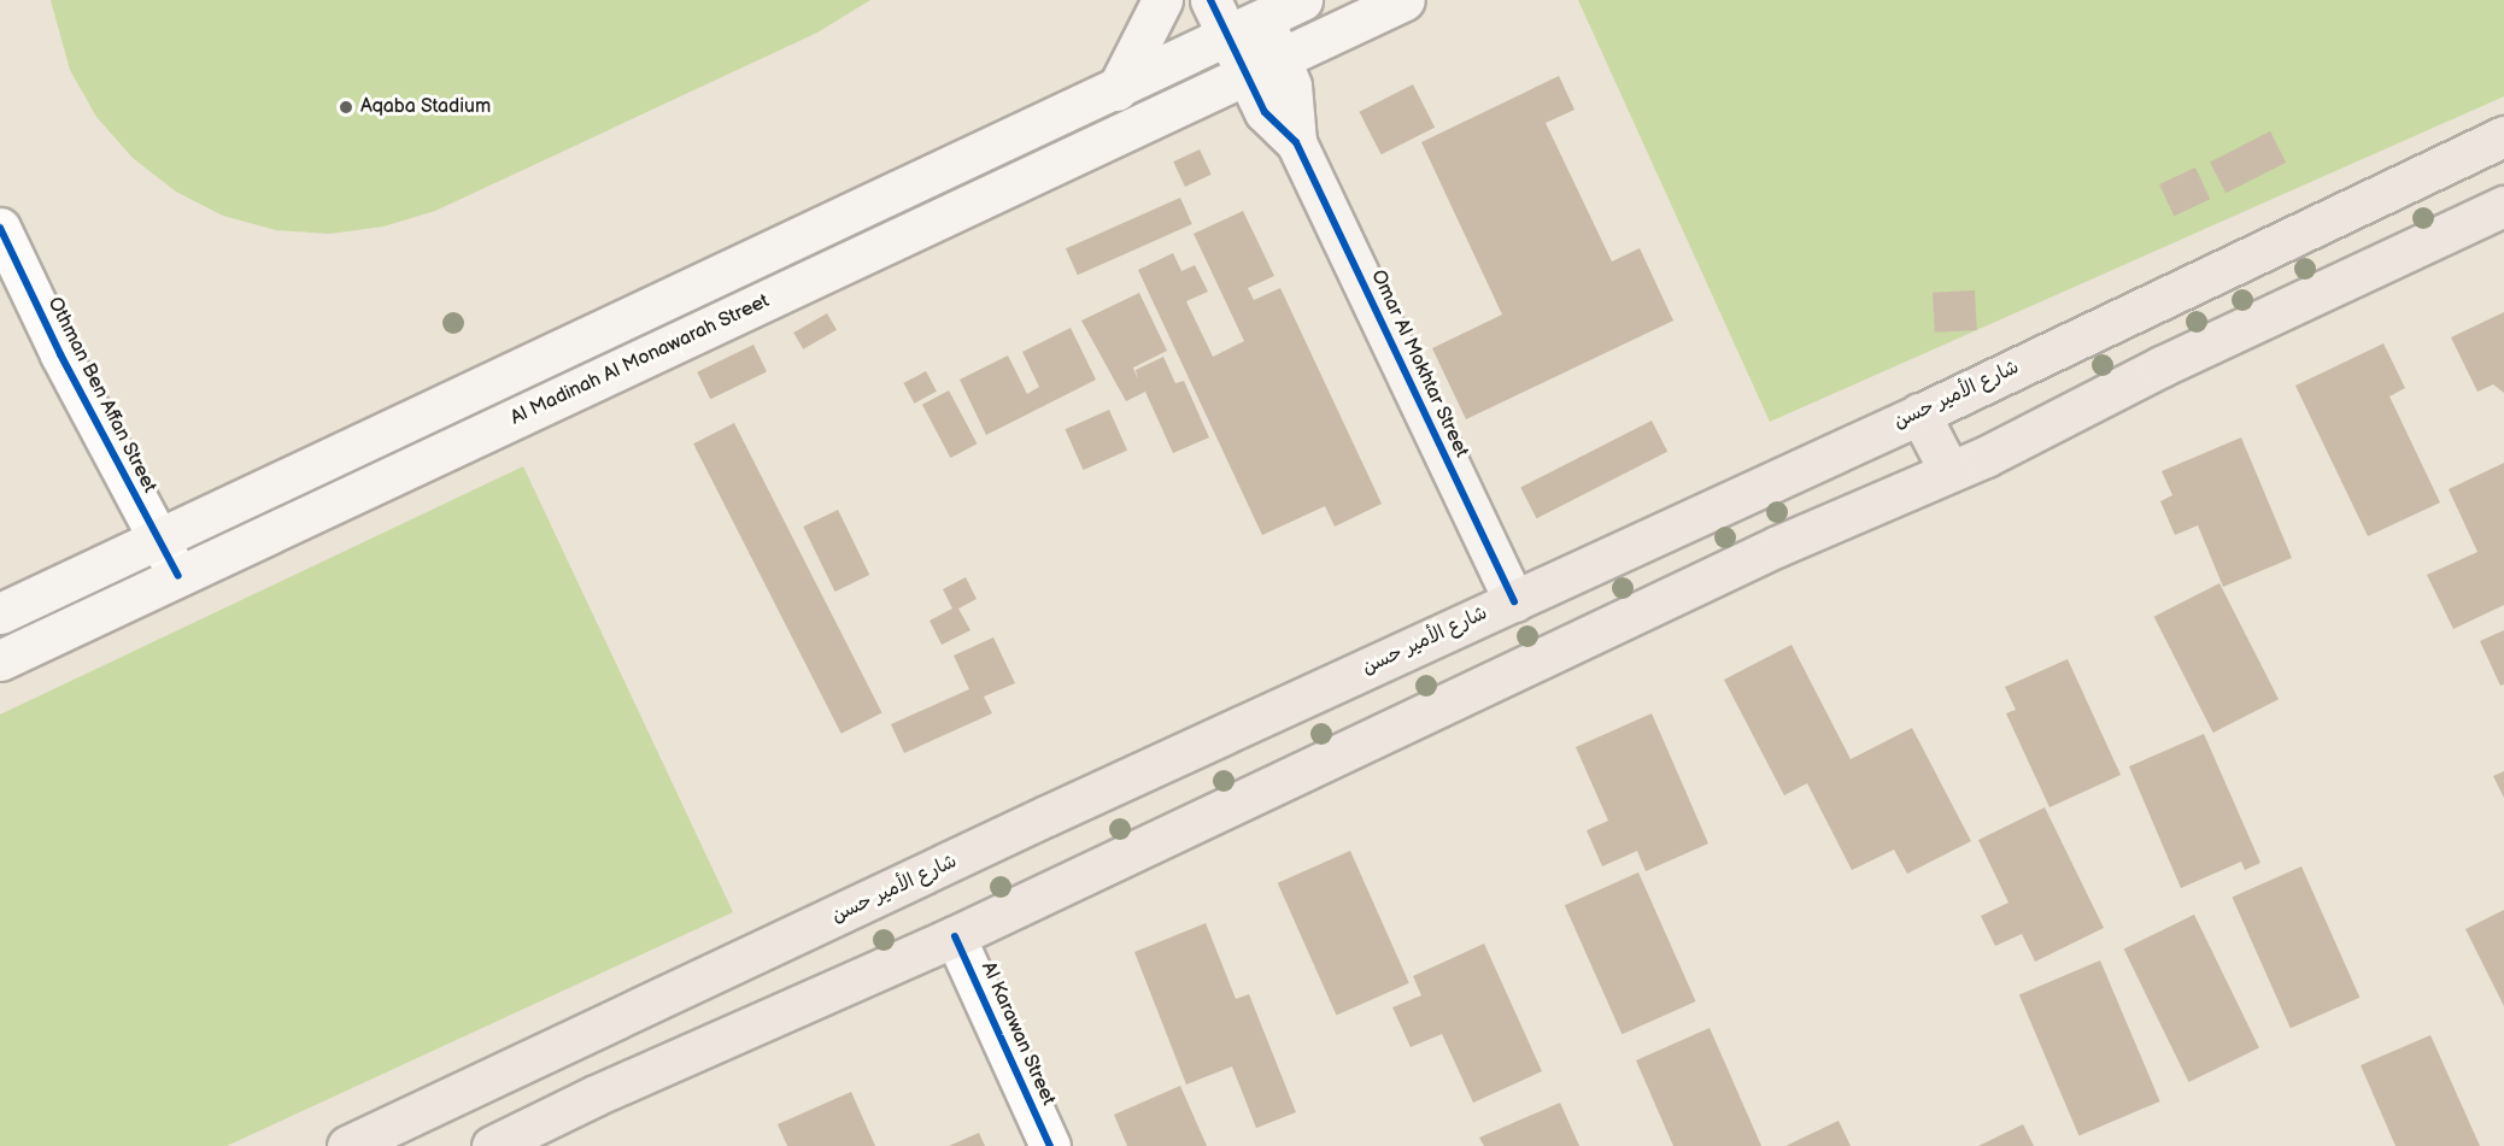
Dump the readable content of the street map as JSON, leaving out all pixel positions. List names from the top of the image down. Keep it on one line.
{"streets":{"main road":["Al Madinah Al Monawarah Street","Omar Al Mokhtar Street","شارع الأمير حسن"],"street":["Othman Ben Affan Street","Al Karawan Street"]},"crossings":[["Al Madinah Al Monawarah Street","Othman Ben Affan Street"],["Omar Al Mokhtar Street","شارع الأمير حسن"]],"places":["Aqaba Stadium"]}
